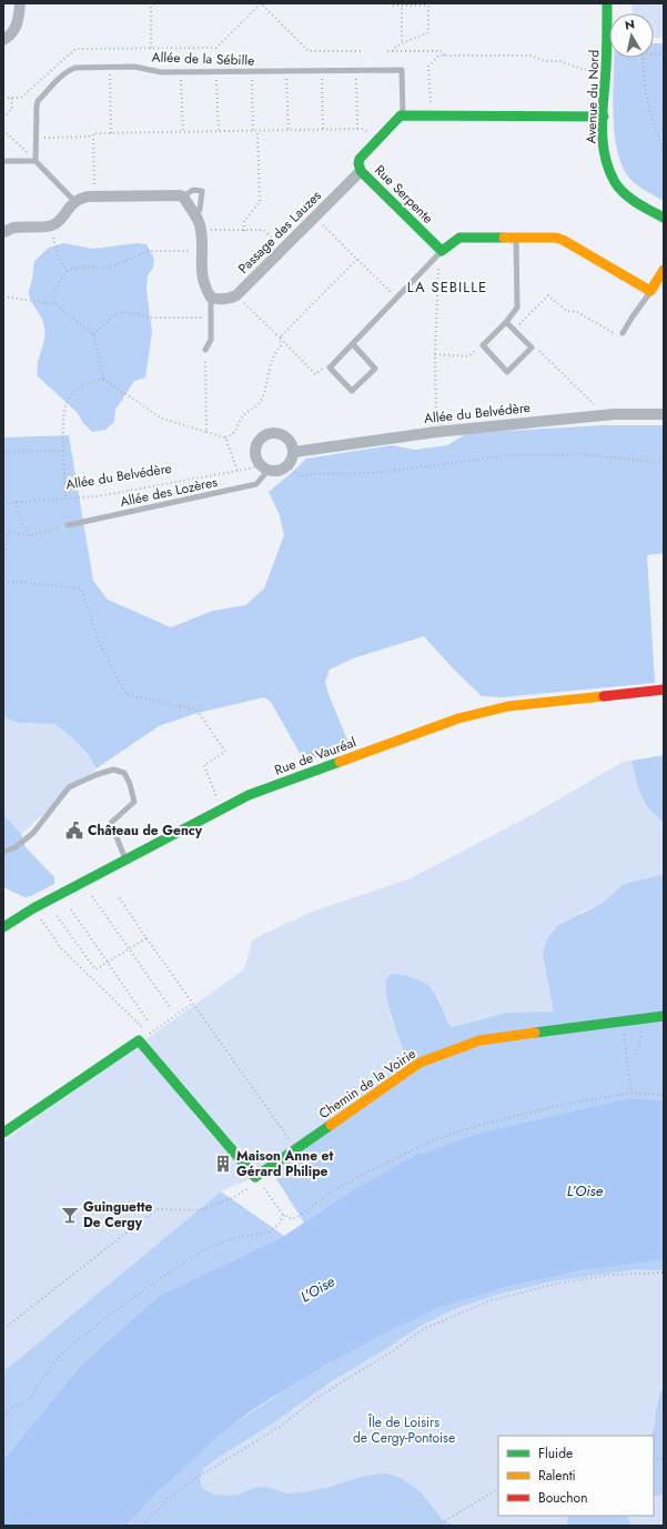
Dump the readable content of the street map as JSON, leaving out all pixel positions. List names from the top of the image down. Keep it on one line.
{"streets":{"street":["Avenue du Nord","Rue Serpente","Passage des Lauzes","Allée du Belvédère","Rue de Vauréal","Chemin de la Voirie"],"lane":["Allée de la Sébille","Allée des Lozères"]},"crossings":[["Allée de la Sébille","Rue Serpente"],["Rue Serpente","Passage des Lauzes"],["Allée du Belvédère","Allée des Lozères"]],"districts":["LA SEBILLE"],"water":["L’Oise","L'Oise"],"parks":["Île de Loisirs de Cergy-Pontoise"],"places":{"public building":["Château de Gency"],"building":["Maison Anne et Gérard Philipe"],"bar":["Guinguette De Cergy"]},"legend":["Fluide","Ralenti","Bouchon"],"north":"top"}
